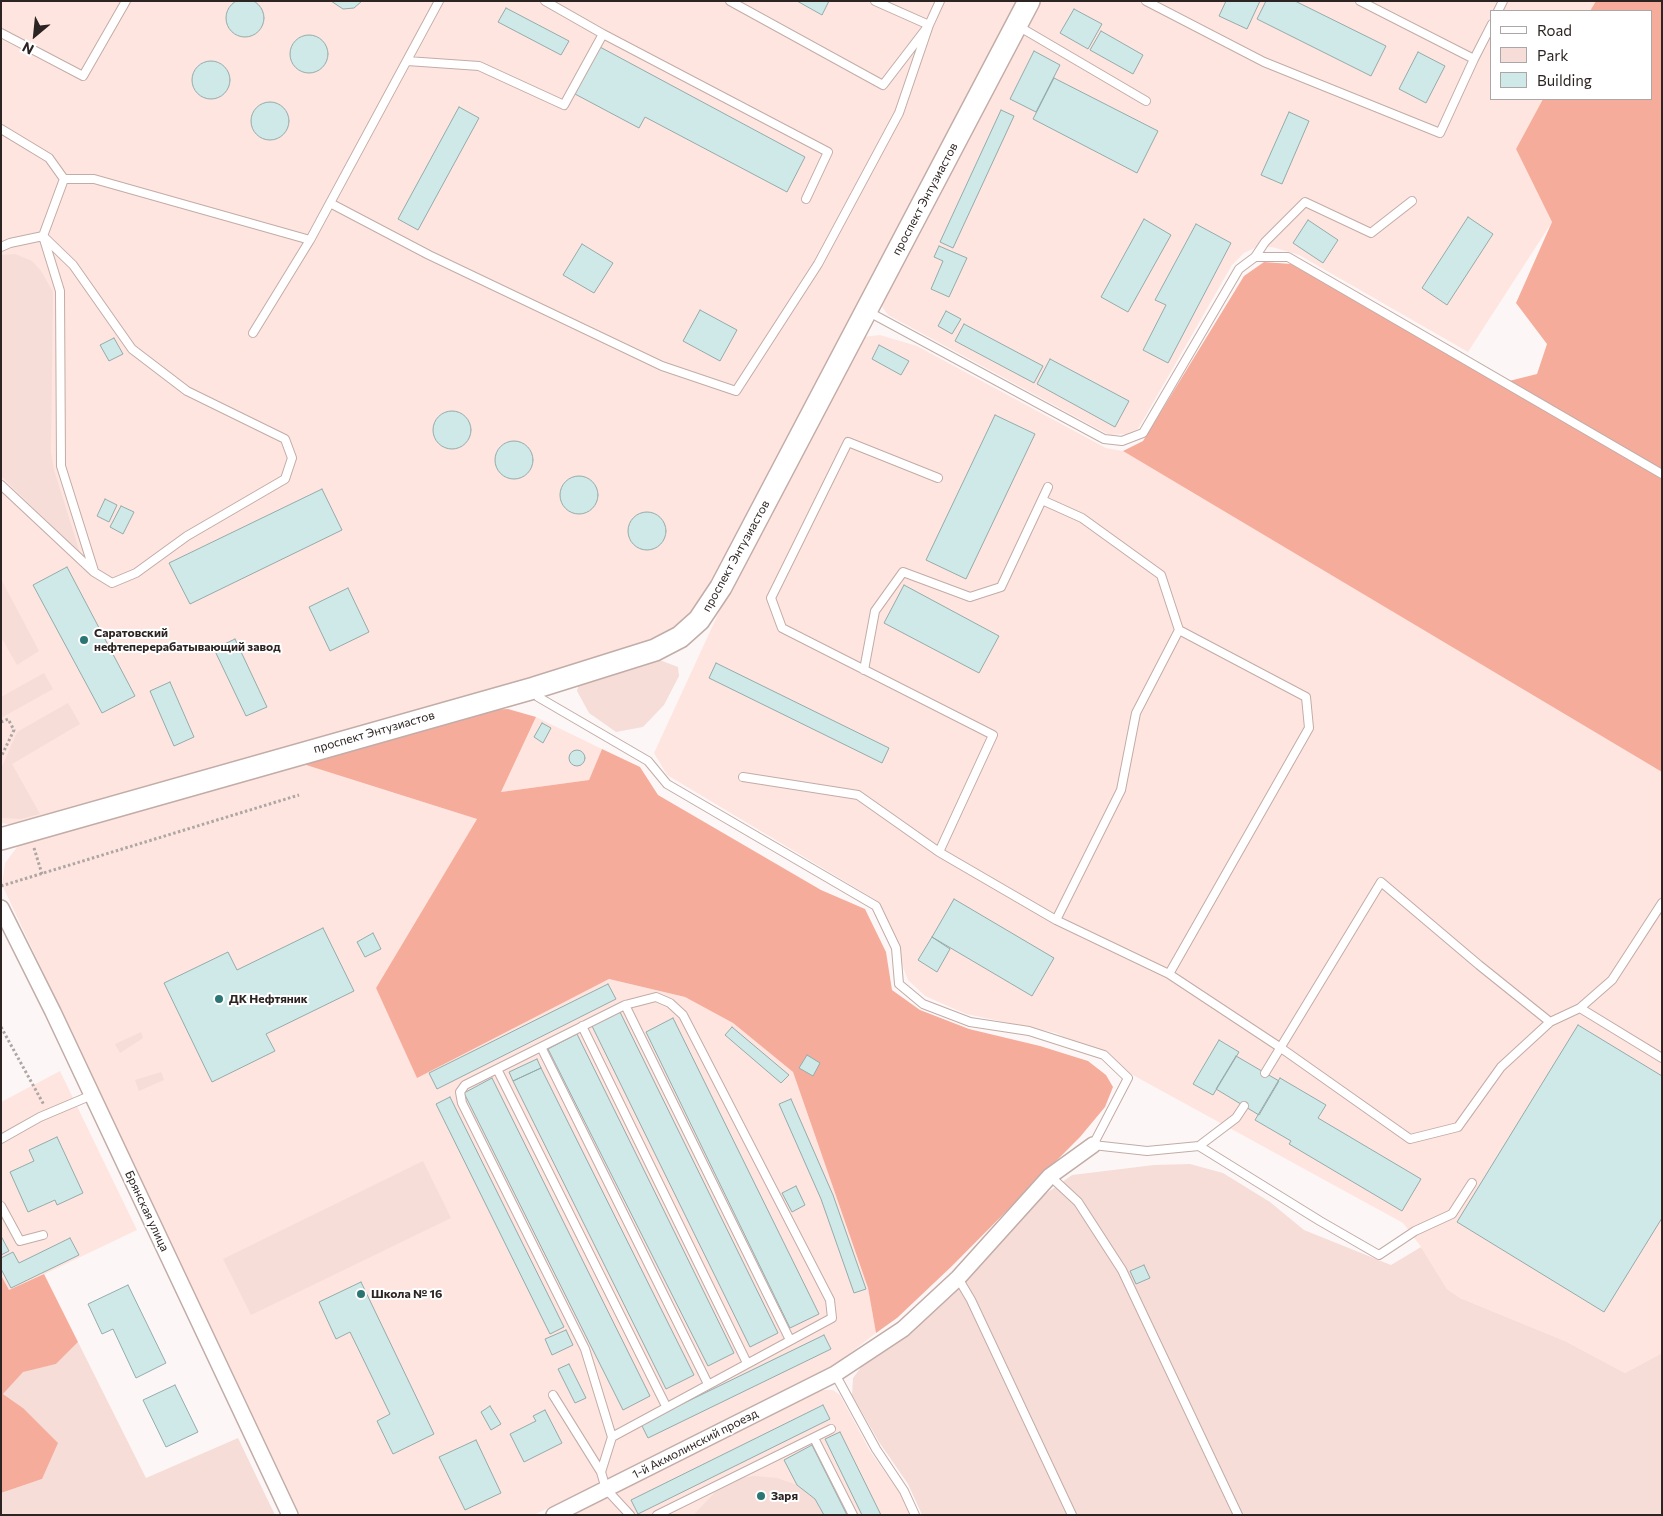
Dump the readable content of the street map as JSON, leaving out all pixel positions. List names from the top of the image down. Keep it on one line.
{"streets":{"street":["проспект Энтузиастов","Брянская улица","1-й Акмолинский проезд"]},"places":["Саратовский нефтеперерабатывающий завод","ДК Нефтяник","Школа № 16","Заря"],"legend":["Road","Park","Building"],"north":"bottom left"}
